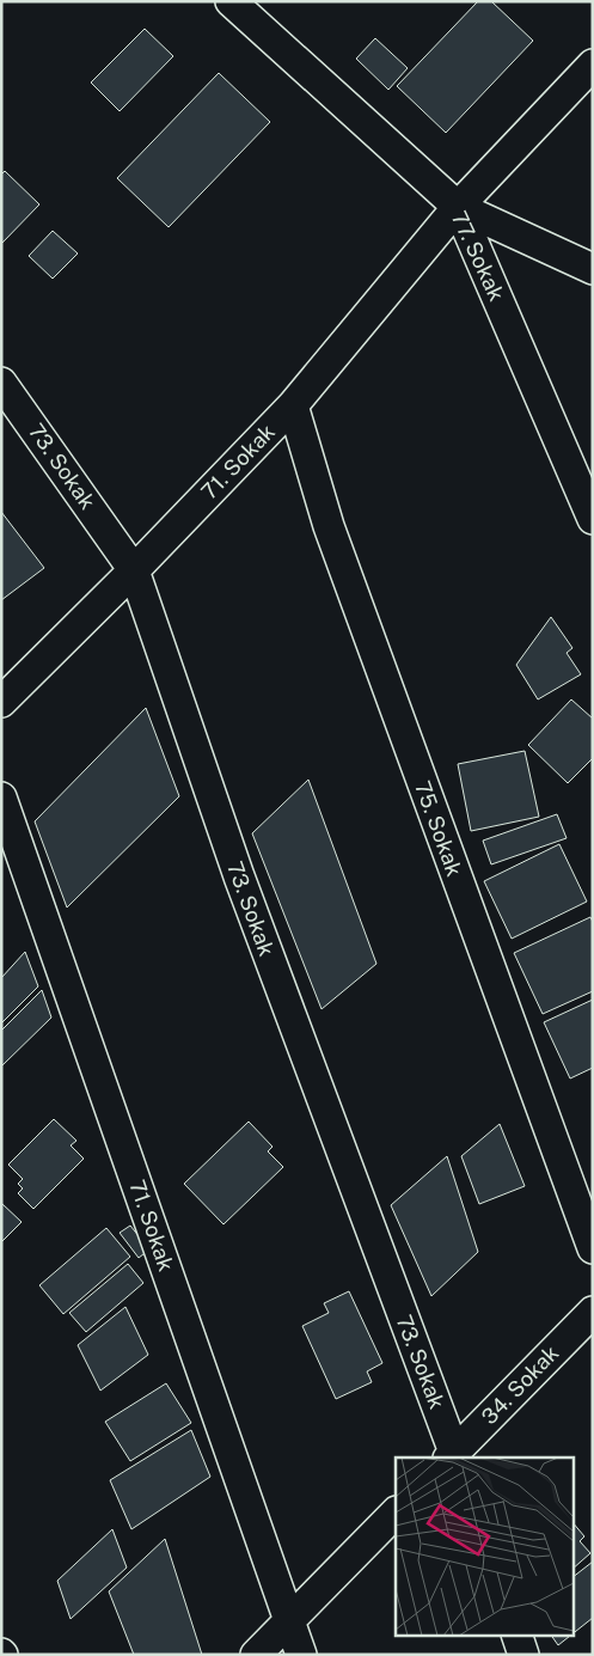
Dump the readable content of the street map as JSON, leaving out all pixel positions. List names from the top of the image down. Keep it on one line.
{"streets":{"street":["77. Sokak","71. Sokak","73. Sokak","75. Sokak","34. Sokak"]},"crossings":[["77. Sokak","71. Sokak"],["71. Sokak","73. Sokak"],["71. Sokak","75. Sokak"],["73. Sokak","34. Sokak"]]}
